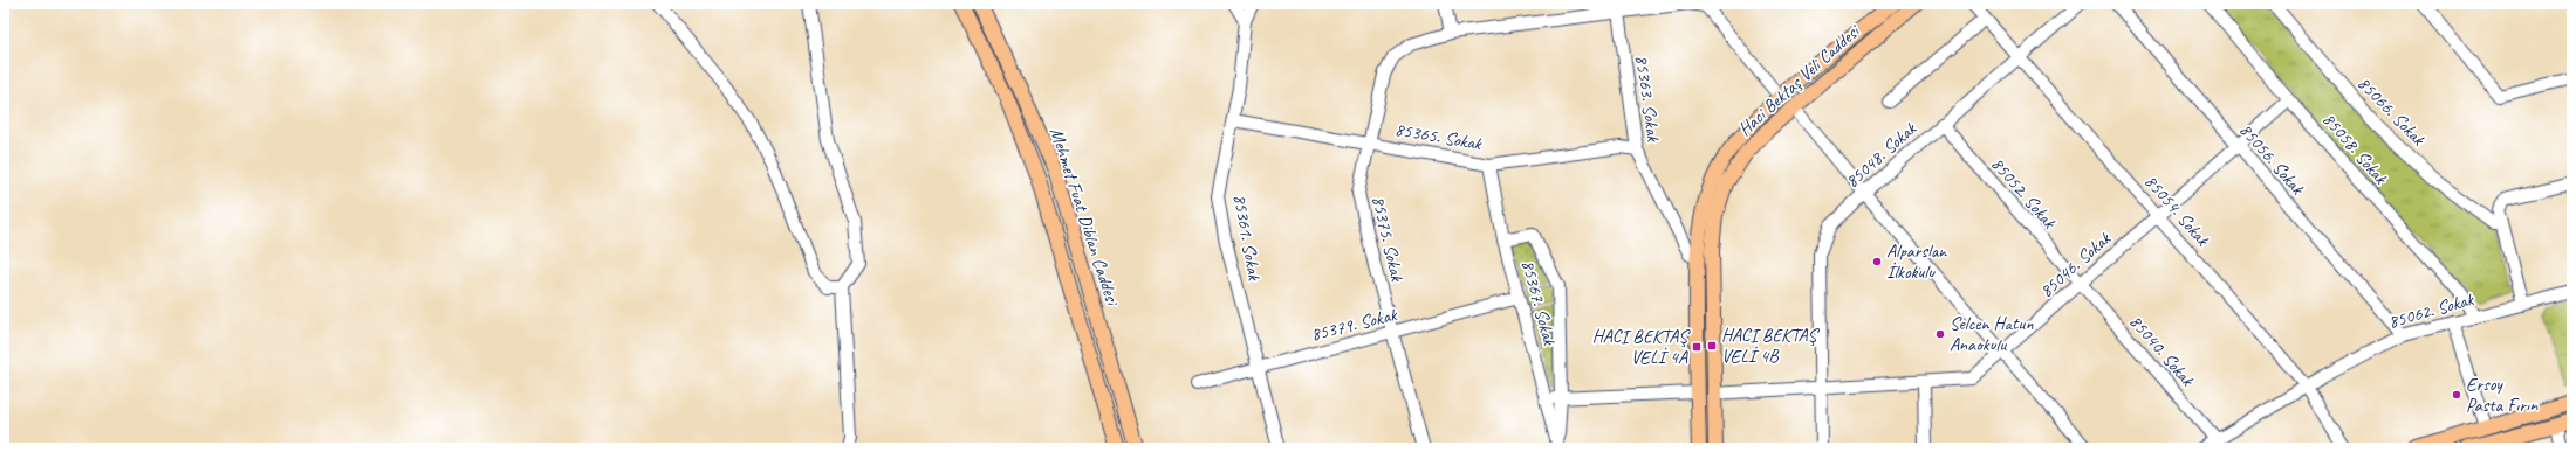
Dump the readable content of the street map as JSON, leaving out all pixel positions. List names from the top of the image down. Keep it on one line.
{"streets":{"main road":["Haci Bektaş Veli Caddesi","Mehmet Fuat Diblan Caddesi"],"street":["85363. Sokak","85066. Sokak","85365. Sokak","85058. Sokak","85048. Sokak","85056. Sokak","85052. Sokak","85054. Sokak","85361. Sokak","85375. Sokak","85046. Sokak","85367. Sokak","85062. Sokak","85379. Sokak","85040. Sokak"]},"crossings":[["Haci Bektaş Veli Caddesi","85363. Sokak"],["Haci Bektaş Veli Caddesi","85046. Sokak"],["85363. Sokak","85365. Sokak"],["85363. Sokak","85375. Sokak"],["85365. Sokak","85361. Sokak"],["85365. Sokak","85375. Sokak"],["85365. Sokak","85367. Sokak"],["85058. Sokak","85046. Sokak"],["85058. Sokak","85062. Sokak"],["85048. Sokak","85052. Sokak"],["85048. Sokak","85054. Sokak"],["85048. Sokak","85046. Sokak"],["85056. Sokak","85046. Sokak"],["85056. Sokak","85062. Sokak"],["85052. Sokak","85046. Sokak"],["85052. Sokak","85040. Sokak"],["85054. Sokak","85046. Sokak"],["85054. Sokak","85062. Sokak"],["85361. Sokak","85379. Sokak"],["85375. Sokak","85379. Sokak"],["85046. Sokak","85040. Sokak"],["85367. Sokak","85379. Sokak"],["85062. Sokak","85040. Sokak"]],"places":{"other":["Alparslan İlkokulu","Selcen Hatun Anaokulu","Ersoy Pasta Fırın"],"transit":["HACI BEKTAŞ VELİ 4B","HACI BEKTAŞ VELİ 4A"]}}
